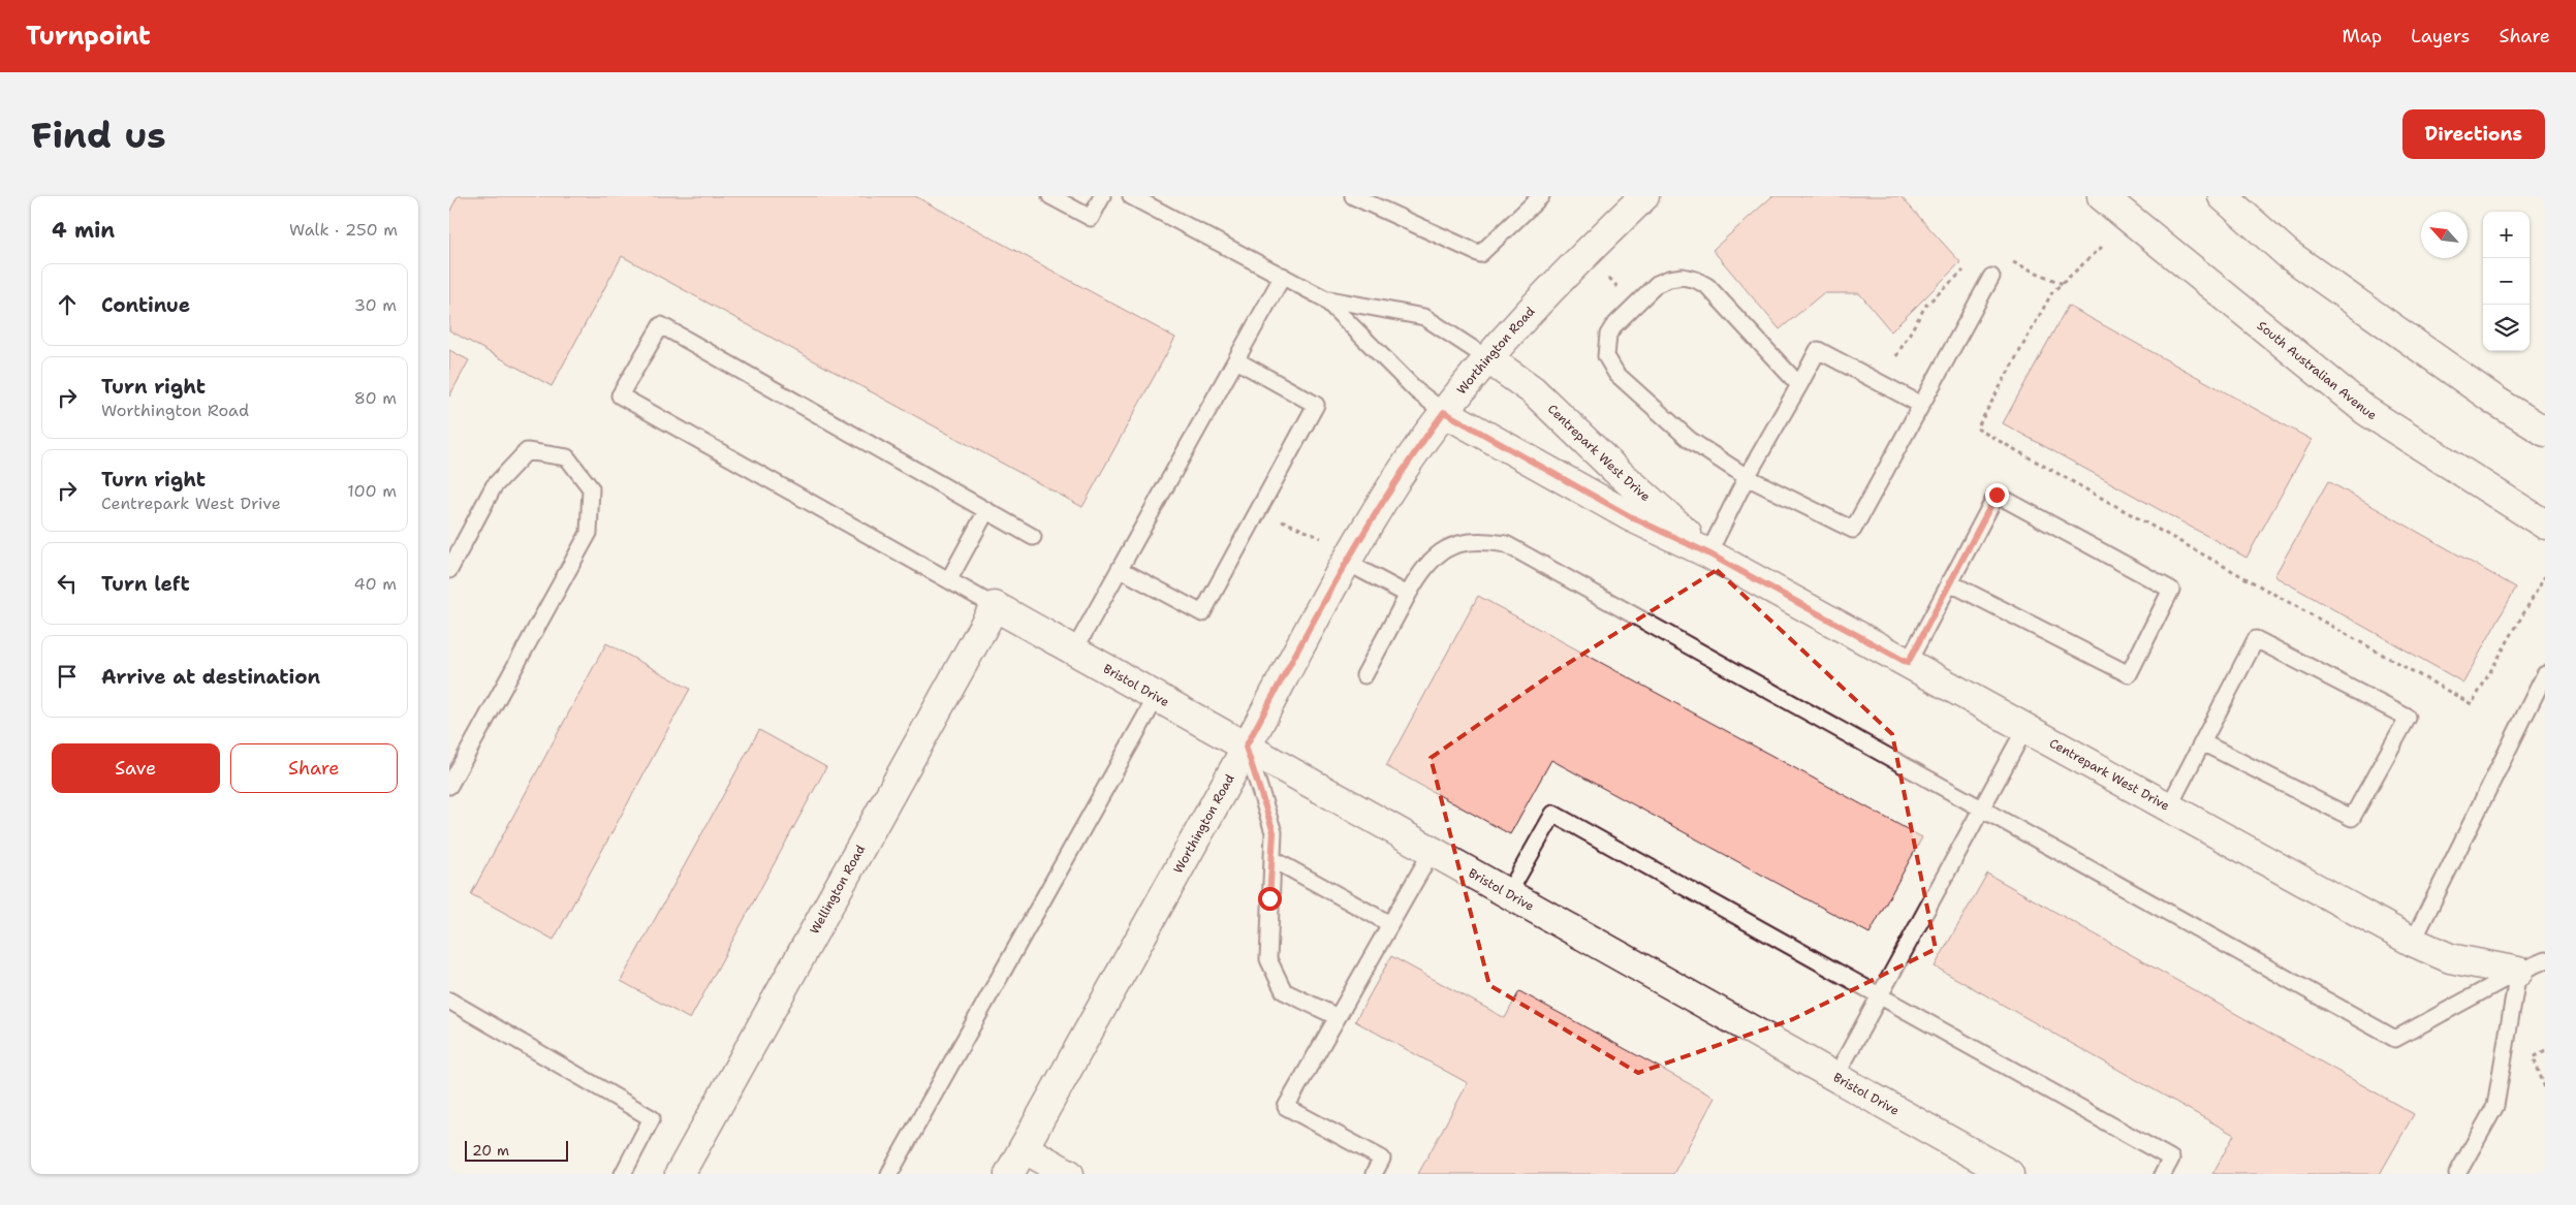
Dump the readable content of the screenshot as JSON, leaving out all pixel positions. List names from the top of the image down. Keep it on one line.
{"streets":{"street":["Worthington Road","South Australian Avenue","Centrepark West Drive","Bristol Drive","Wellington Road"]},"crossings":[["Worthington Road","Centrepark West Drive"],["Worthington Road","Bristol Drive"],["Bristol Drive","Wellington Road"]],"scale_bar":"20 m","north":"top left","page":{"header":"Turnpoint","nav":["Map","Layers","Share"],"buttons":["Directions",["Save","Share"]],"title":"Find us","heading":["4 min","Walk · 250 m"],"map_buttons":["+","−"],"list":[["Continue","30 m"],["Turn right","Worthington Road","80 m"],["Turn right","Centrepark West Drive","100 m"],["Turn left","40 m"],"Arrive at destination"],"scale":"20 m"}}
